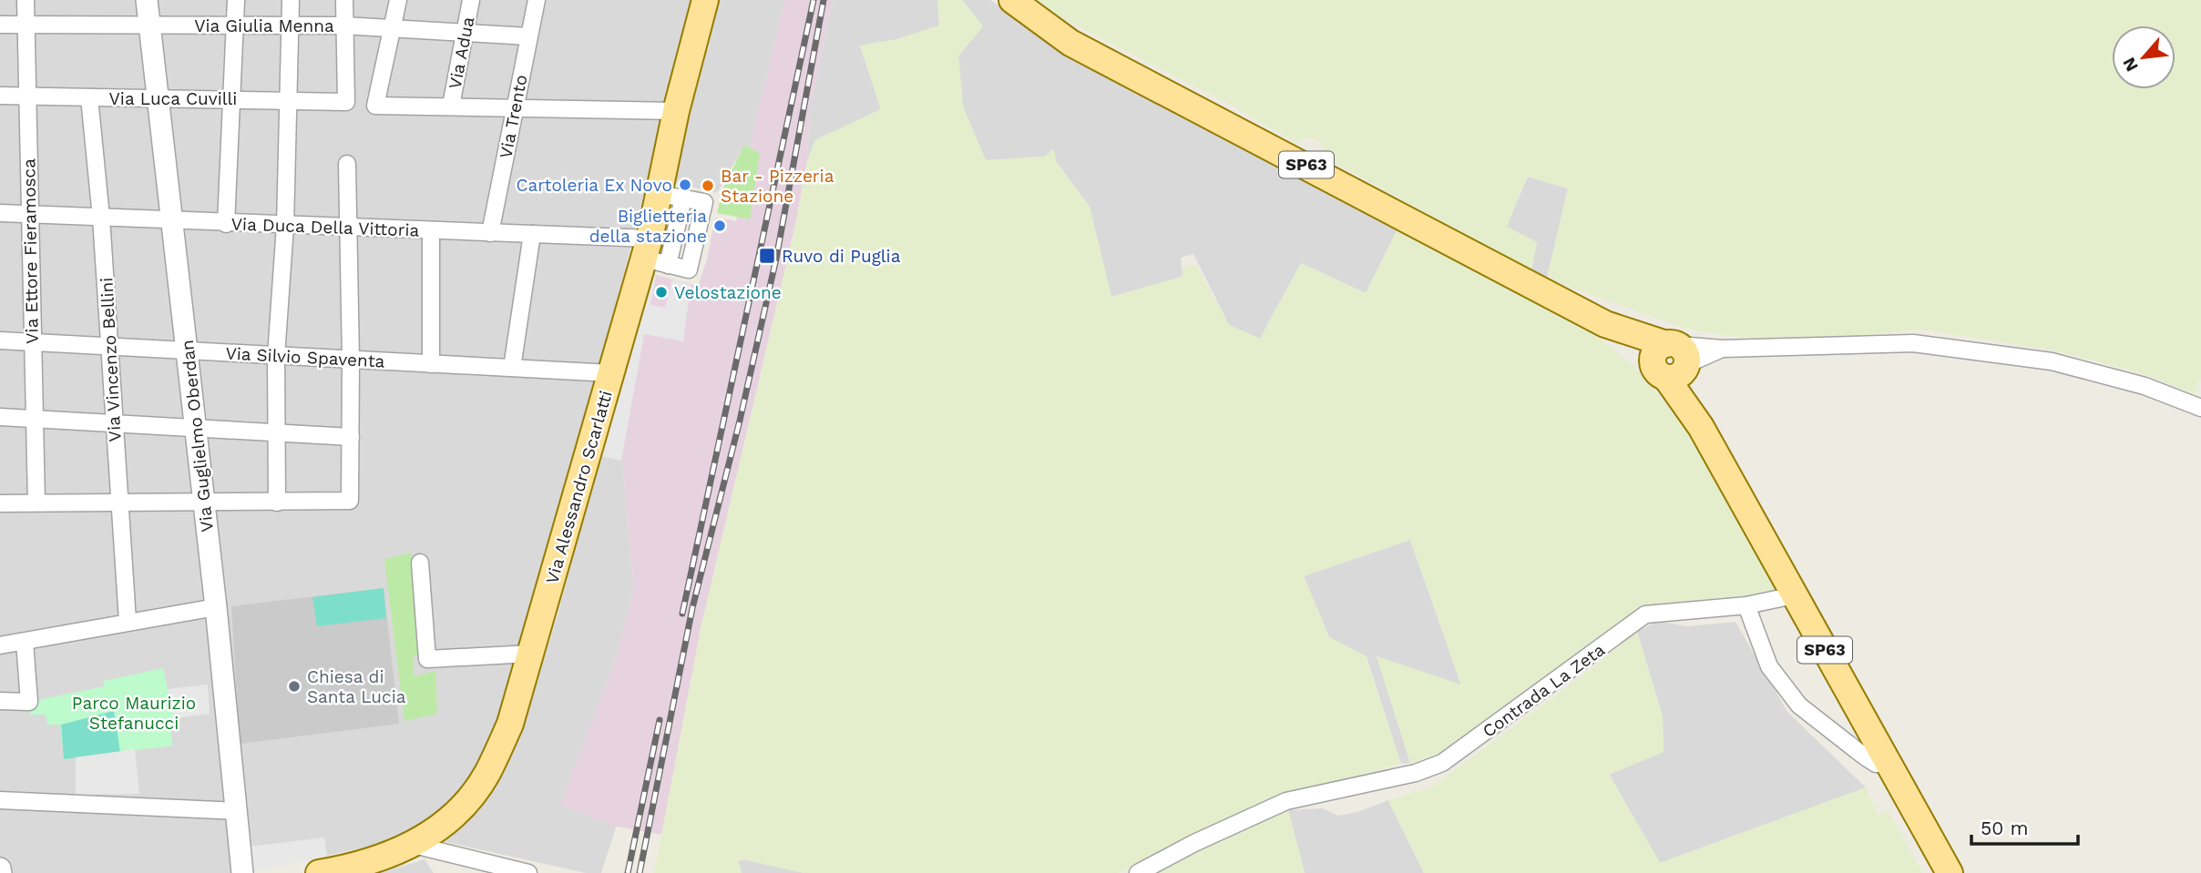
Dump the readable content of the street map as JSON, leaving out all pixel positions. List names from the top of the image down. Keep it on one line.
{"streets":{"main road":["SP63","Via Alessandro Scarlatti"],"street":["Via Giulia Menna","Via Adua","Via Luca Cuvilli","Via Trento","Via Duca Della Vittoria","Via Ettore Fieramosca","Via Silvio Spaventa","Via Vincenzo Bellini","Via Guglielmo Oberdan","Contrada La Zeta"]},"crossings":[["Via Giulia Menna","Via Adua"],["Via Giulia Menna","Via Luca Cuvilli"],["Via Giulia Menna","Via Trento"],["Via Giulia Menna","Via Ettore Fieramosca"],["Via Giulia Menna","Via Guglielmo Oberdan"],["Via Luca Cuvilli","Via Ettore Fieramosca"],["Via Luca Cuvilli","Via Vincenzo Bellini"],["Via Luca Cuvilli","Via Guglielmo Oberdan"],["Via Trento","Via Duca Della Vittoria"],["SP63","Contrada La Zeta"],["Via Duca Della Vittoria","Via Ettore Fieramosca"],["Via Duca Della Vittoria","Via Vincenzo Bellini"],["Via Duca Della Vittoria","Via Guglielmo Oberdan"],["Via Duca Della Vittoria","Via Alessandro Scarlatti"],["Via Ettore Fieramosca","Via Silvio Spaventa"],["Via Silvio Spaventa","Via Vincenzo Bellini"],["Via Silvio Spaventa","Via Guglielmo Oberdan"],["Via Silvio Spaventa","Via Alessandro Scarlatti"]],"parks":["Parco Maurizio Stefanucci"],"places":{"other":["Cartoleria Ex Novo","Bar - Pizzeria Stazione","Biglietteria della stazione","Velostazione","Chiesa di Santa Lucia"],"transit":["Ruvo di Puglia"]},"scale_bar":"50 m","north":"bottom left"}
